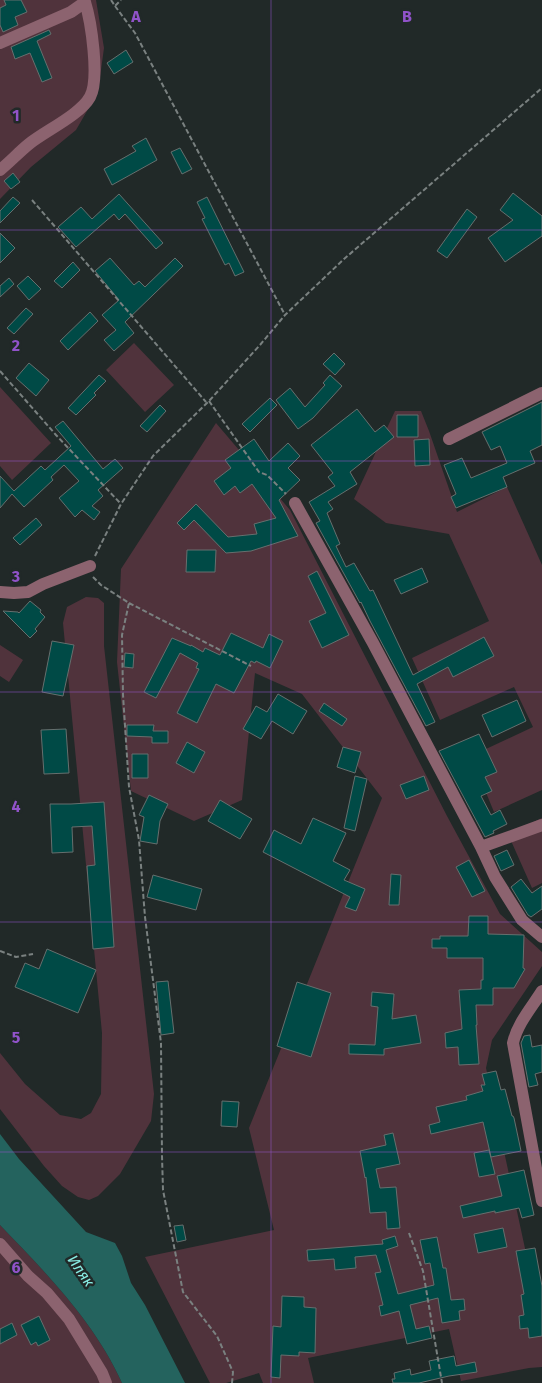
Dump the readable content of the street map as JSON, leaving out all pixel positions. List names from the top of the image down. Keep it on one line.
{"water":["Иляк"],"grid":{"columns":["A","B"],"rows":["1","2","3","4","5","6"]}}
